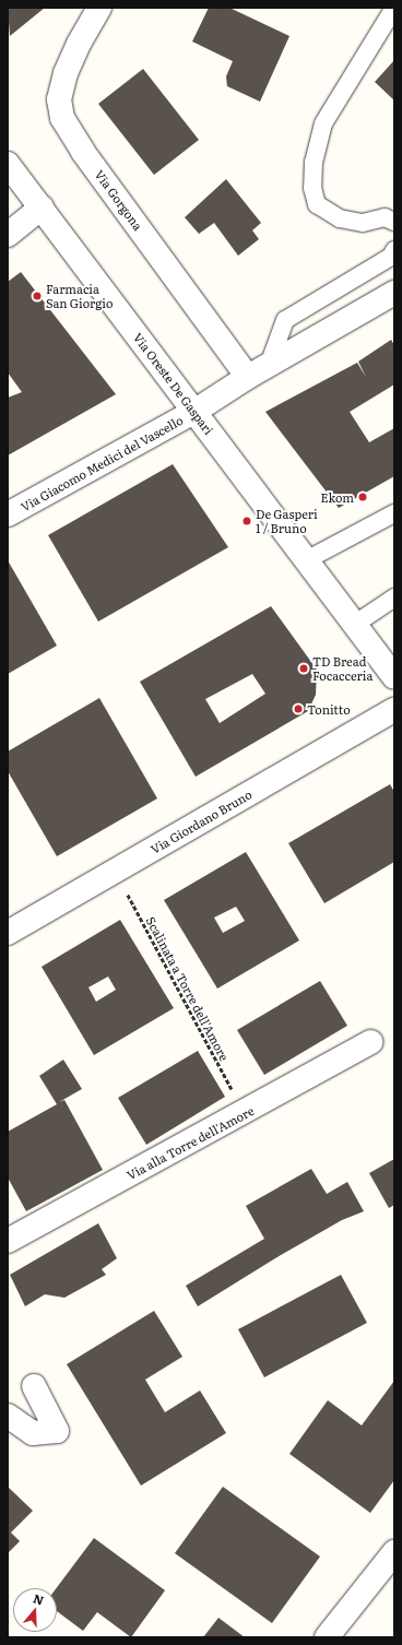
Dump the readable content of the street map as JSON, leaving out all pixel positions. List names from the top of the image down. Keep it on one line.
{"streets":{"street":["Via Gorgona","Via Oreste De Gaspari","Via Giacomo Medici del Vascello","Via Giordano Bruno","Via alla Torre dell'Amore"],"path":["Scalinata a Torre dell'Amore"]},"crossings":[["Via Gorgona","Via Giacomo Medici del Vascello"],["Via Oreste De Gaspari","Via Giacomo Medici del Vascello"],["Via Giordano Bruno","Scalinata a Torre dell'Amore"],["Scalinata a Torre dell'Amore","Via alla Torre dell'Amore"]],"places":["Farmacia San Giorgio","Ekom","De Gasperi 1 / Bruno","TD Bread Focacceria","Tonitto"],"north":"top"}
